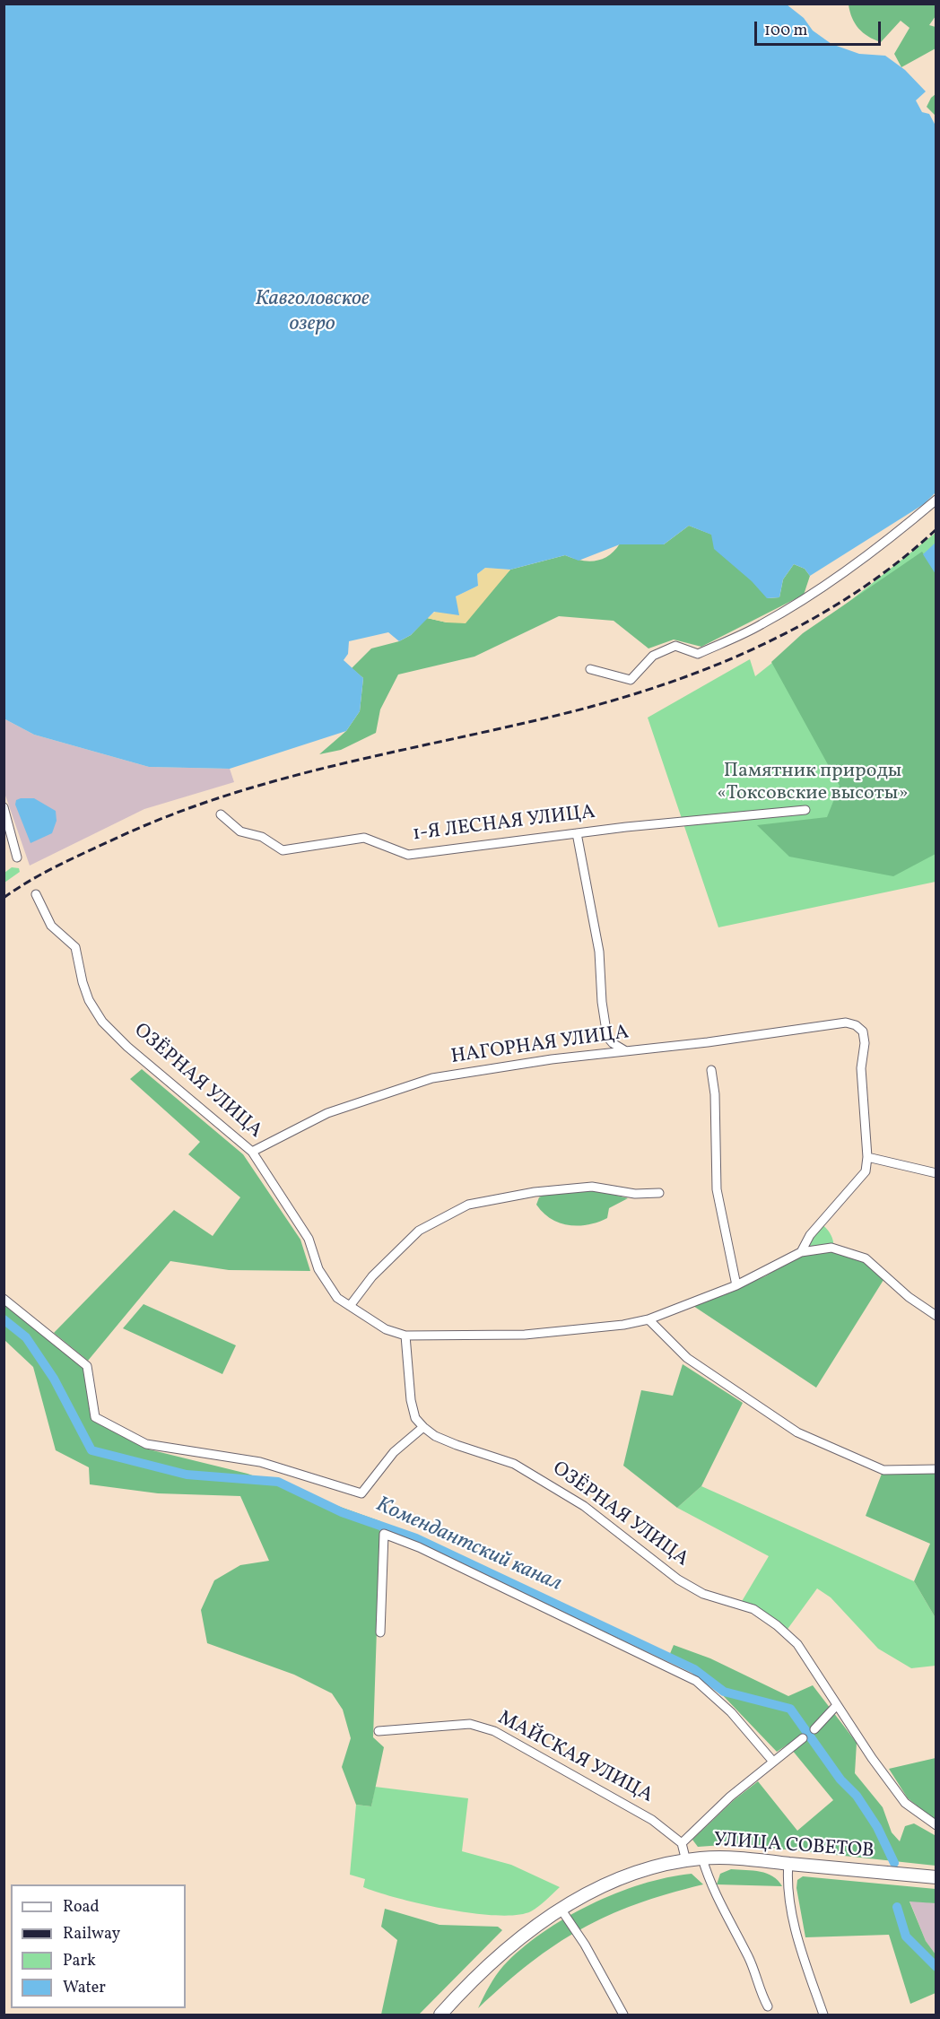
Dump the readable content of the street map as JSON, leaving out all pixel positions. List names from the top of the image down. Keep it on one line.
{"streets":{"main road":["УЛИЦА СОВЕТОВ"],"street":["1-Я ЛЕСНАЯ УЛИЦА","НАГОРНАЯ УЛИЦА","ОЗЁРНАЯ УЛИЦА","МАЙСКАЯ УЛИЦА"]},"crossings":[["НАГОРНАЯ УЛИЦА","ОЗЁРНАЯ УЛИЦА"]],"water":["Кавголовское озеро","Комендантский канал"],"parks":["Памятник природы «Токсовские высоты»"],"legend":["Road","Railway","Park","Water"],"scale_bar":"100 m"}
